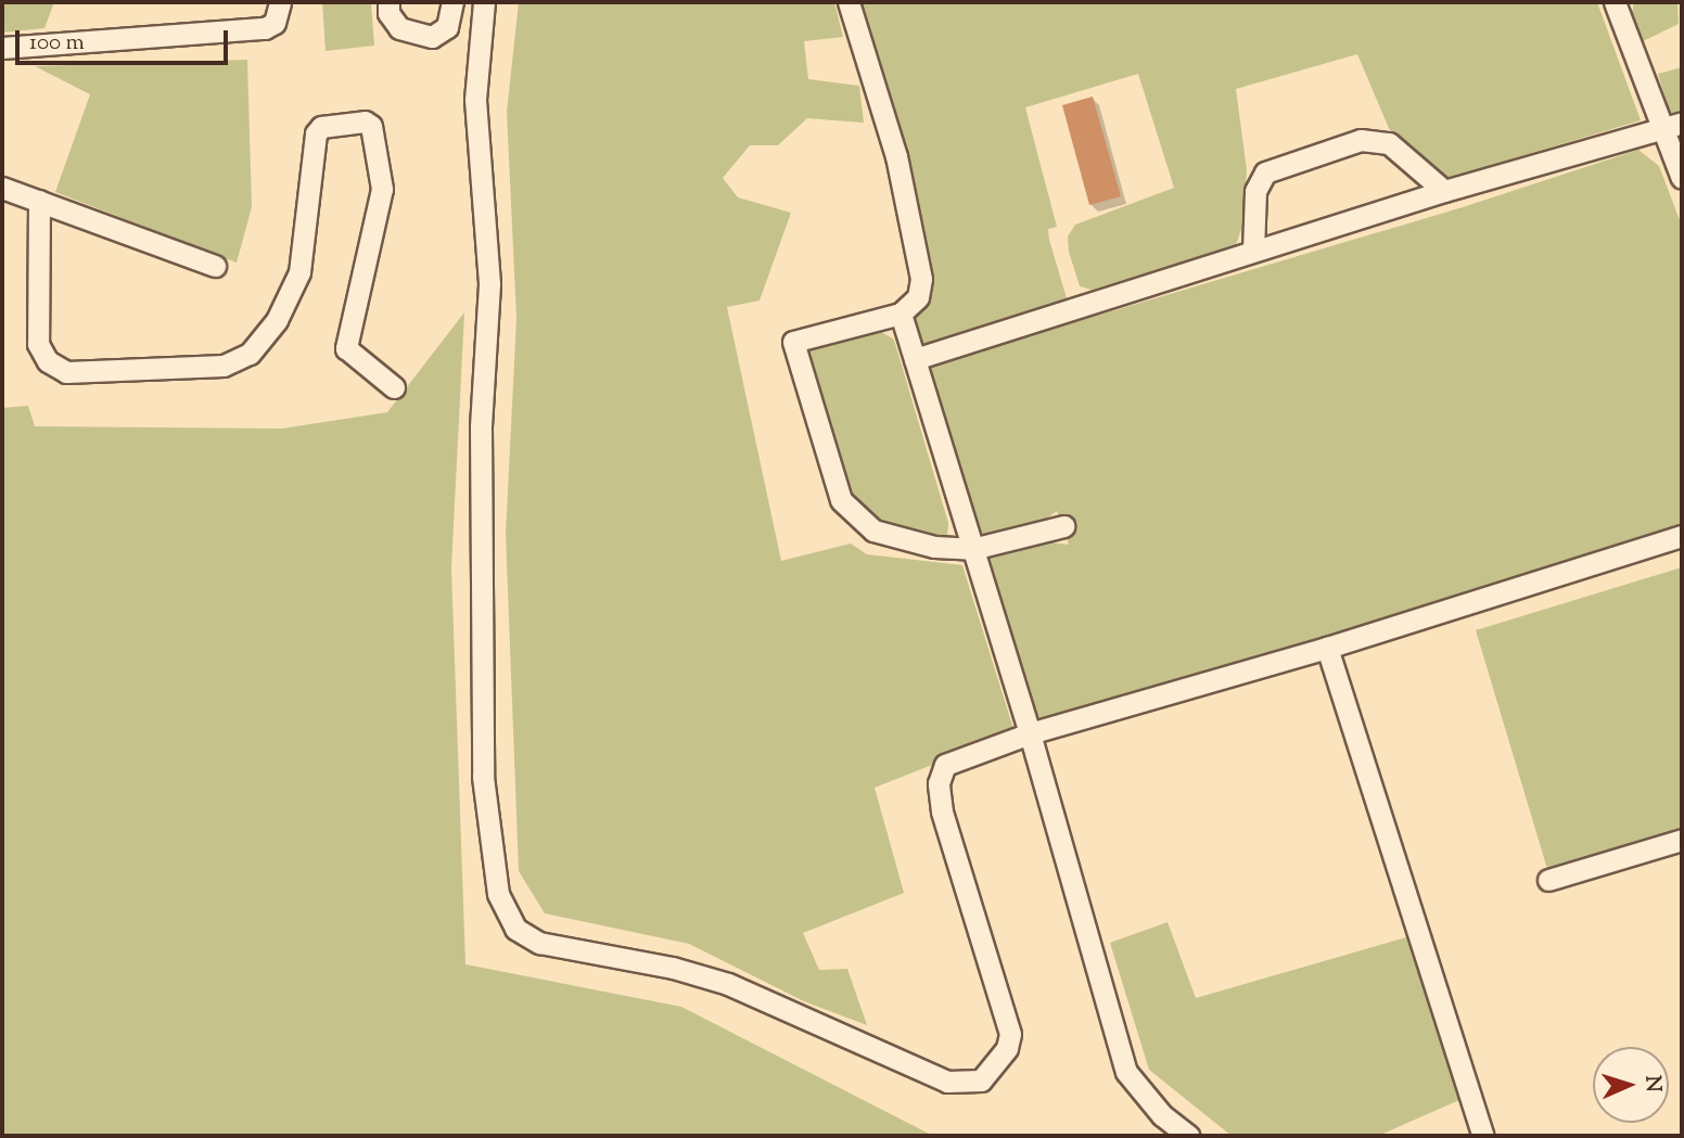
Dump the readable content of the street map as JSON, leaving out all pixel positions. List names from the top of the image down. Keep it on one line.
{"scale_bar":"100 m","north":"right"}
